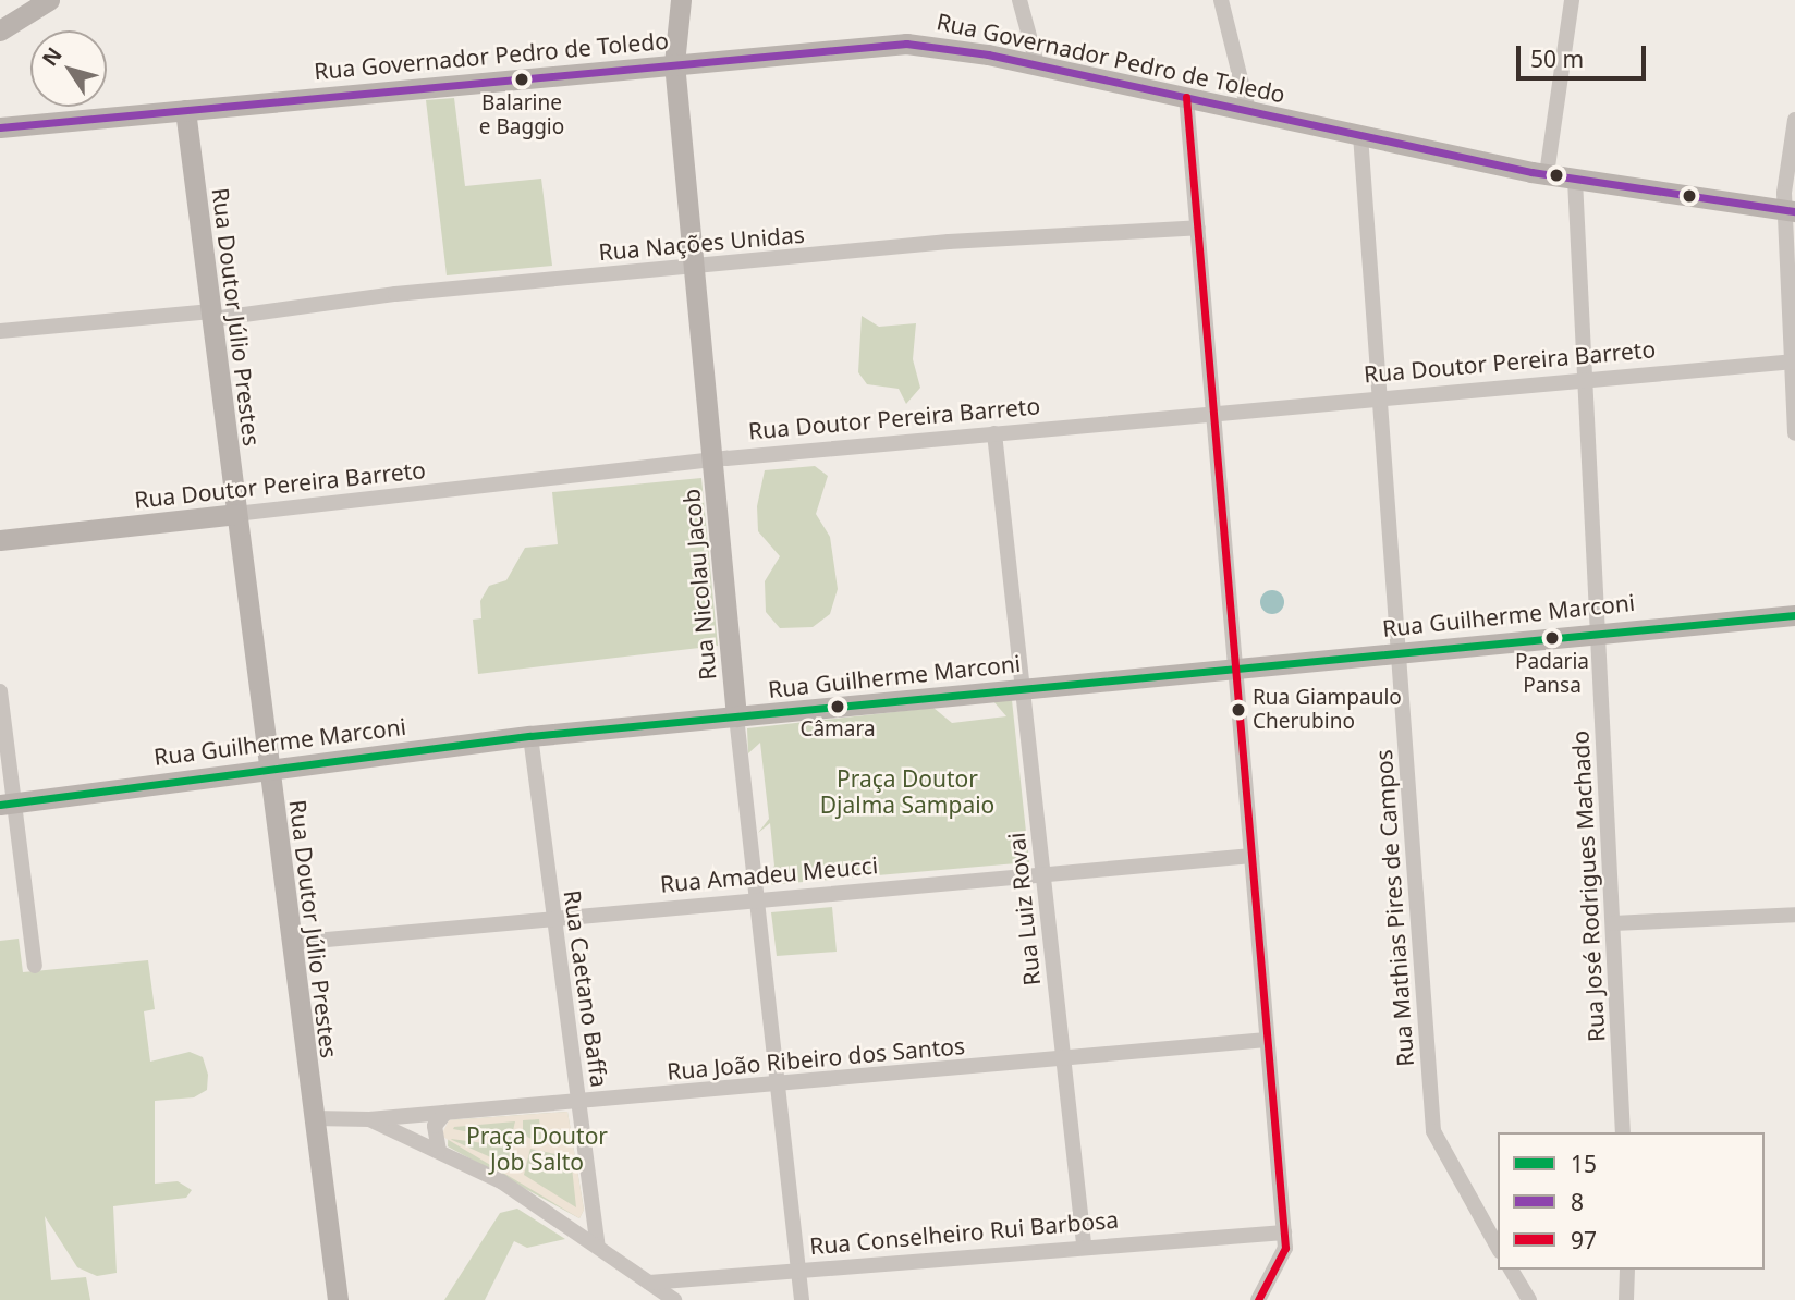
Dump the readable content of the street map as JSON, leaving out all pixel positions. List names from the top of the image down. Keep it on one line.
{"streets":{"main road":["Rua Governador Pedro de Toledo","Rua Doutor Júlio Prestes","Rua Doutor Pereira Barreto","Rua Nicolau Jacob","Rua Guilherme Marconi"],"street":["Rua Nações Unidas","Rua Amadeu Meucci","Rua José Rodrigues Machado","Rua Mathias Pires de Campos","Rua Luiz Rovai","Rua Caetano Baffa","Rua João Ribeiro dos Santos","Rua Conselheiro Rui Barbosa"]},"crossings":[["Rua Governador Pedro de Toledo","Rua Doutor Júlio Prestes"],["Rua Governador Pedro de Toledo","Rua Nicolau Jacob"],["Rua Governador Pedro de Toledo","Rua José Rodrigues Machado"],["Rua Governador Pedro de Toledo","Rua Mathias Pires de Campos"],["Rua Nações Unidas","Rua Doutor Júlio Prestes"],["Rua Nações Unidas","Rua Nicolau Jacob"],["Rua Doutor Júlio Prestes","Rua Doutor Pereira Barreto"],["Rua Doutor Júlio Prestes","Rua Guilherme Marconi"],["Rua Doutor Júlio Prestes","Rua Amadeu Meucci"],["Rua Doutor Júlio Prestes","Rua João Ribeiro dos Santos"],["Rua Doutor Pereira Barreto","Rua Nicolau Jacob"],["Rua Doutor Pereira Barreto","Rua José Rodrigues Machado"],["Rua Doutor Pereira Barreto","Rua Mathias Pires de Campos"],["Rua Doutor Pereira Barreto","Rua Luiz Rovai"],["Rua Nicolau Jacob","Rua Guilherme Marconi"],["Rua Nicolau Jacob","Rua Amadeu Meucci"],["Rua Nicolau Jacob","Rua João Ribeiro dos Santos"],["Rua Nicolau Jacob","Rua Conselheiro Rui Barbosa"],["Rua Guilherme Marconi","Rua José Rodrigues Machado"],["Rua Guilherme Marconi","Rua Mathias Pires de Campos"],["Rua Guilherme Marconi","Rua Luiz Rovai"],["Rua Guilherme Marconi","Rua Caetano Baffa"],["Rua Amadeu Meucci","Rua Luiz Rovai"],["Rua Amadeu Meucci","Rua Caetano Baffa"],["Rua Luiz Rovai","Rua João Ribeiro dos Santos"],["Rua Luiz Rovai","Rua Conselheiro Rui Barbosa"],["Rua Caetano Baffa","Rua João Ribeiro dos Santos"]],"parks":["Praça Doutor Djalma Sampaio","Praça Doutor Job Salto"],"places":["Balarine e Baggio","Padaria Pansa","Câmara","Rua Giampaulo Cherubino"],"lines":["transit line 8","transit line 97","transit line 15"],"legend":["15","8","97"],"scale_bar":"50 m","north":"top left"}
